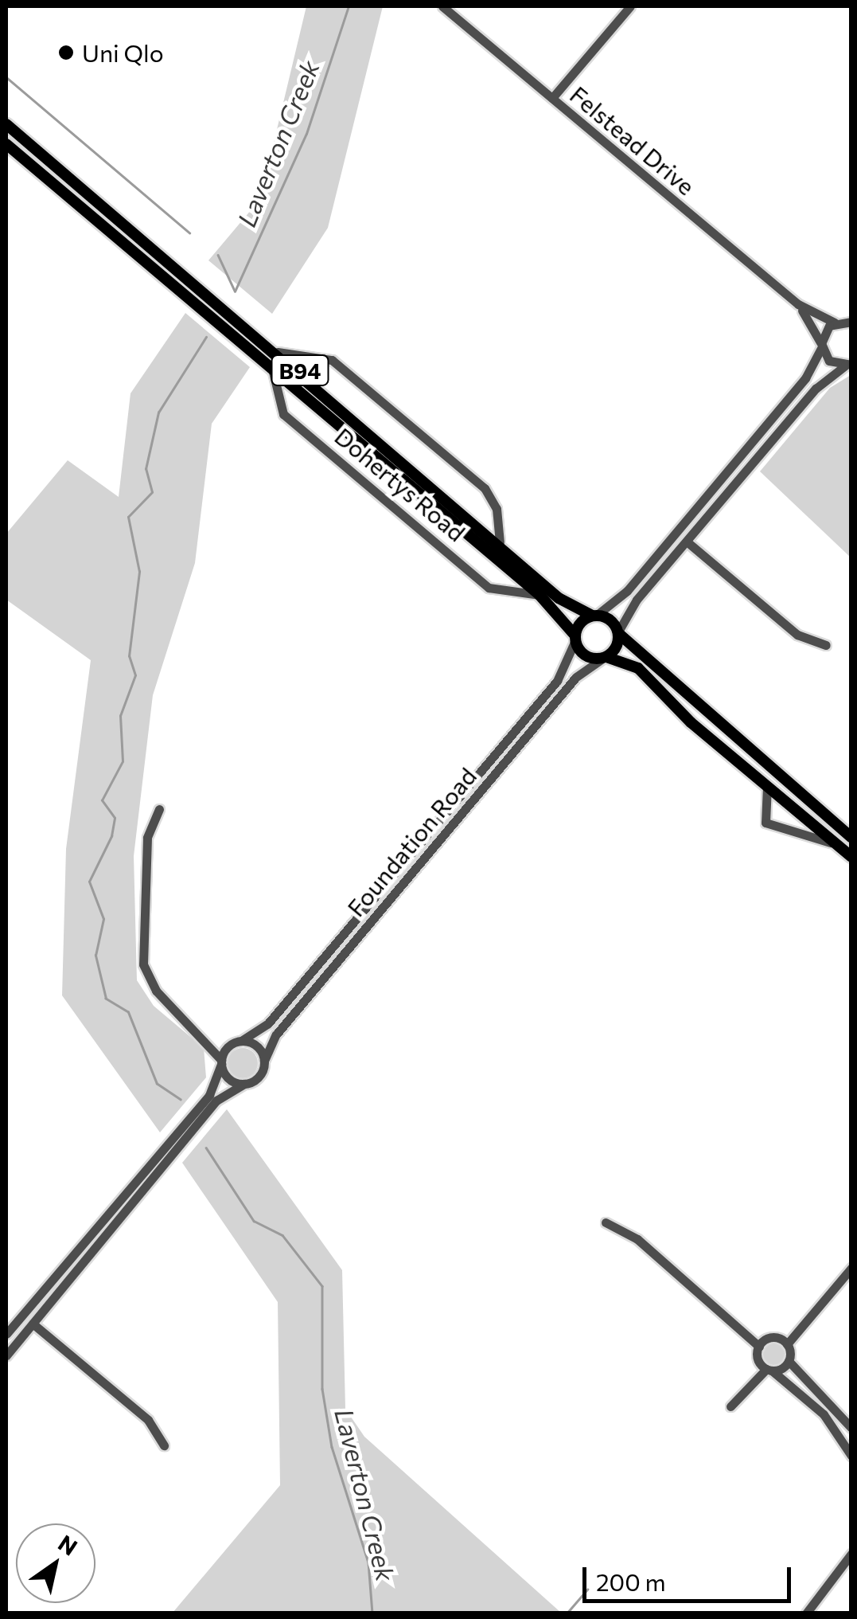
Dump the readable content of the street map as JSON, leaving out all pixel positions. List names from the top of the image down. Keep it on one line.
{"streets":{"main road":["B94","Dohertys Road"],"street":["Felstead Drive","Foundation Road"]},"crossings":[["B94","Dohertys Road"],["B94","Foundation Road"],["Dohertys Road","Foundation Road"]],"water":["Laverton Creek"],"places":["Uni Qlo"],"scale_bar":"200 m","north":"top right"}
